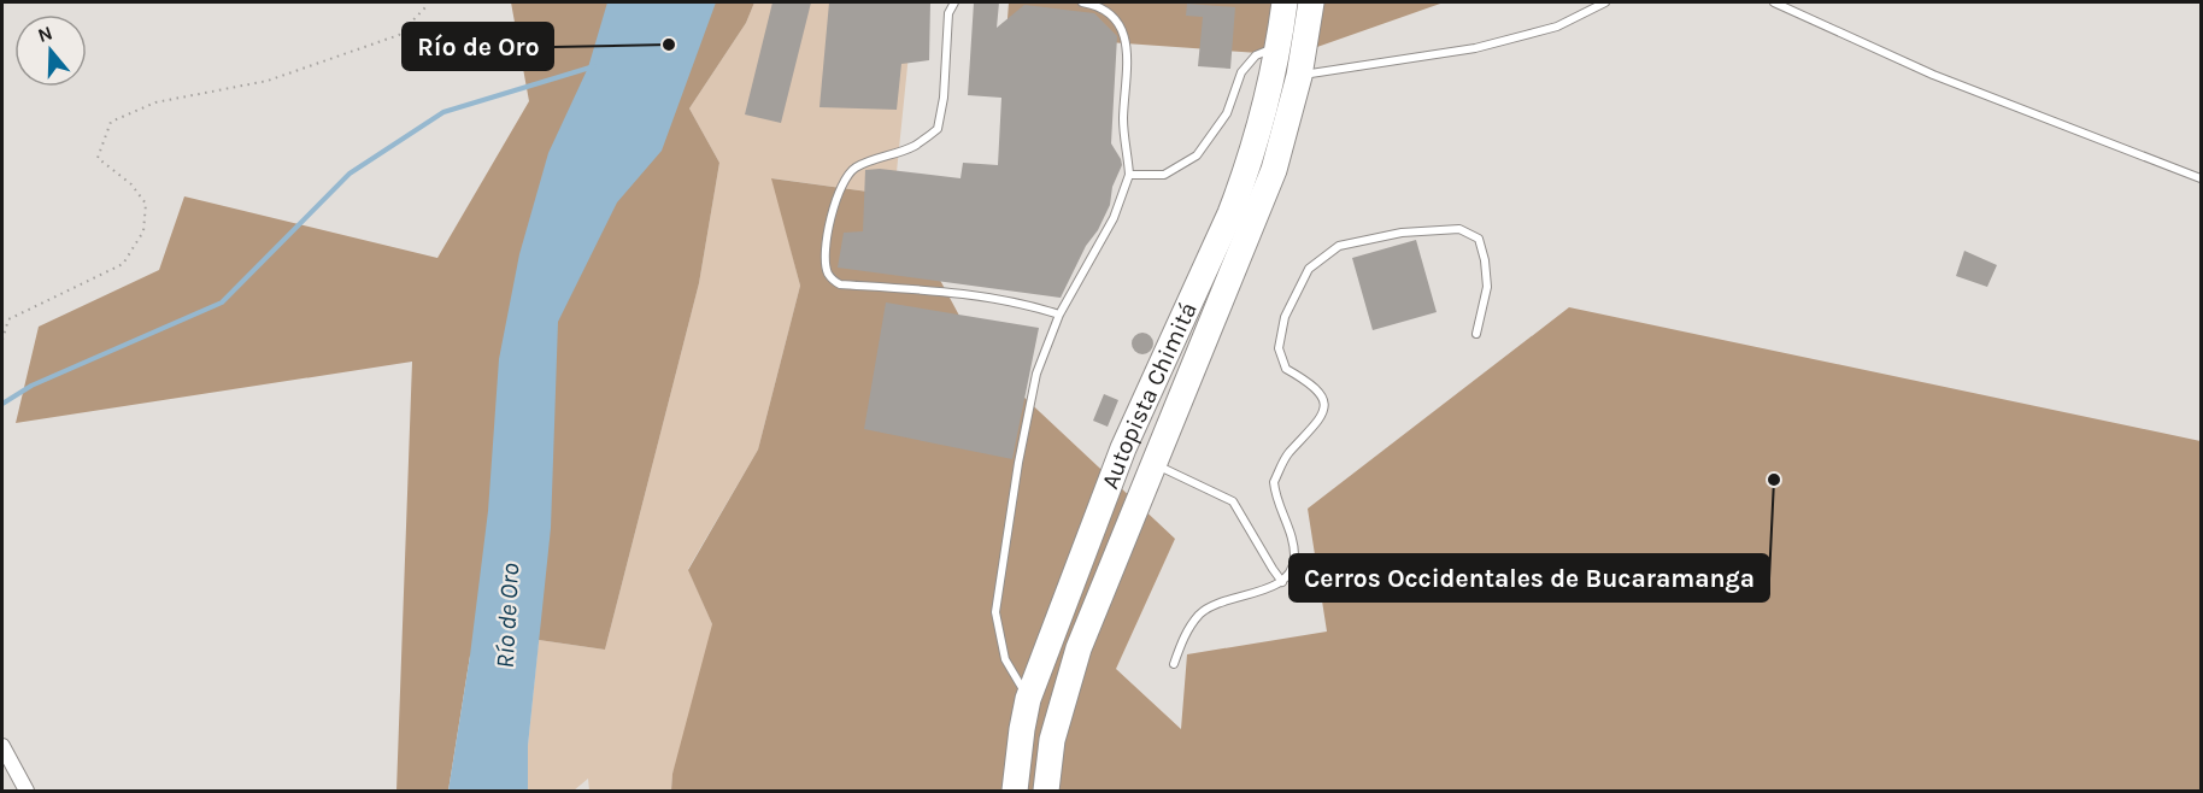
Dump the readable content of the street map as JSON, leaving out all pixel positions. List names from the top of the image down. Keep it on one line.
{"streets":{"highway":["Autopista Chimitá"]},"water":["Río de Oro"],"places":["Río de Oro","Cerros Occidentales de Bucaramanga"],"north":"top"}
